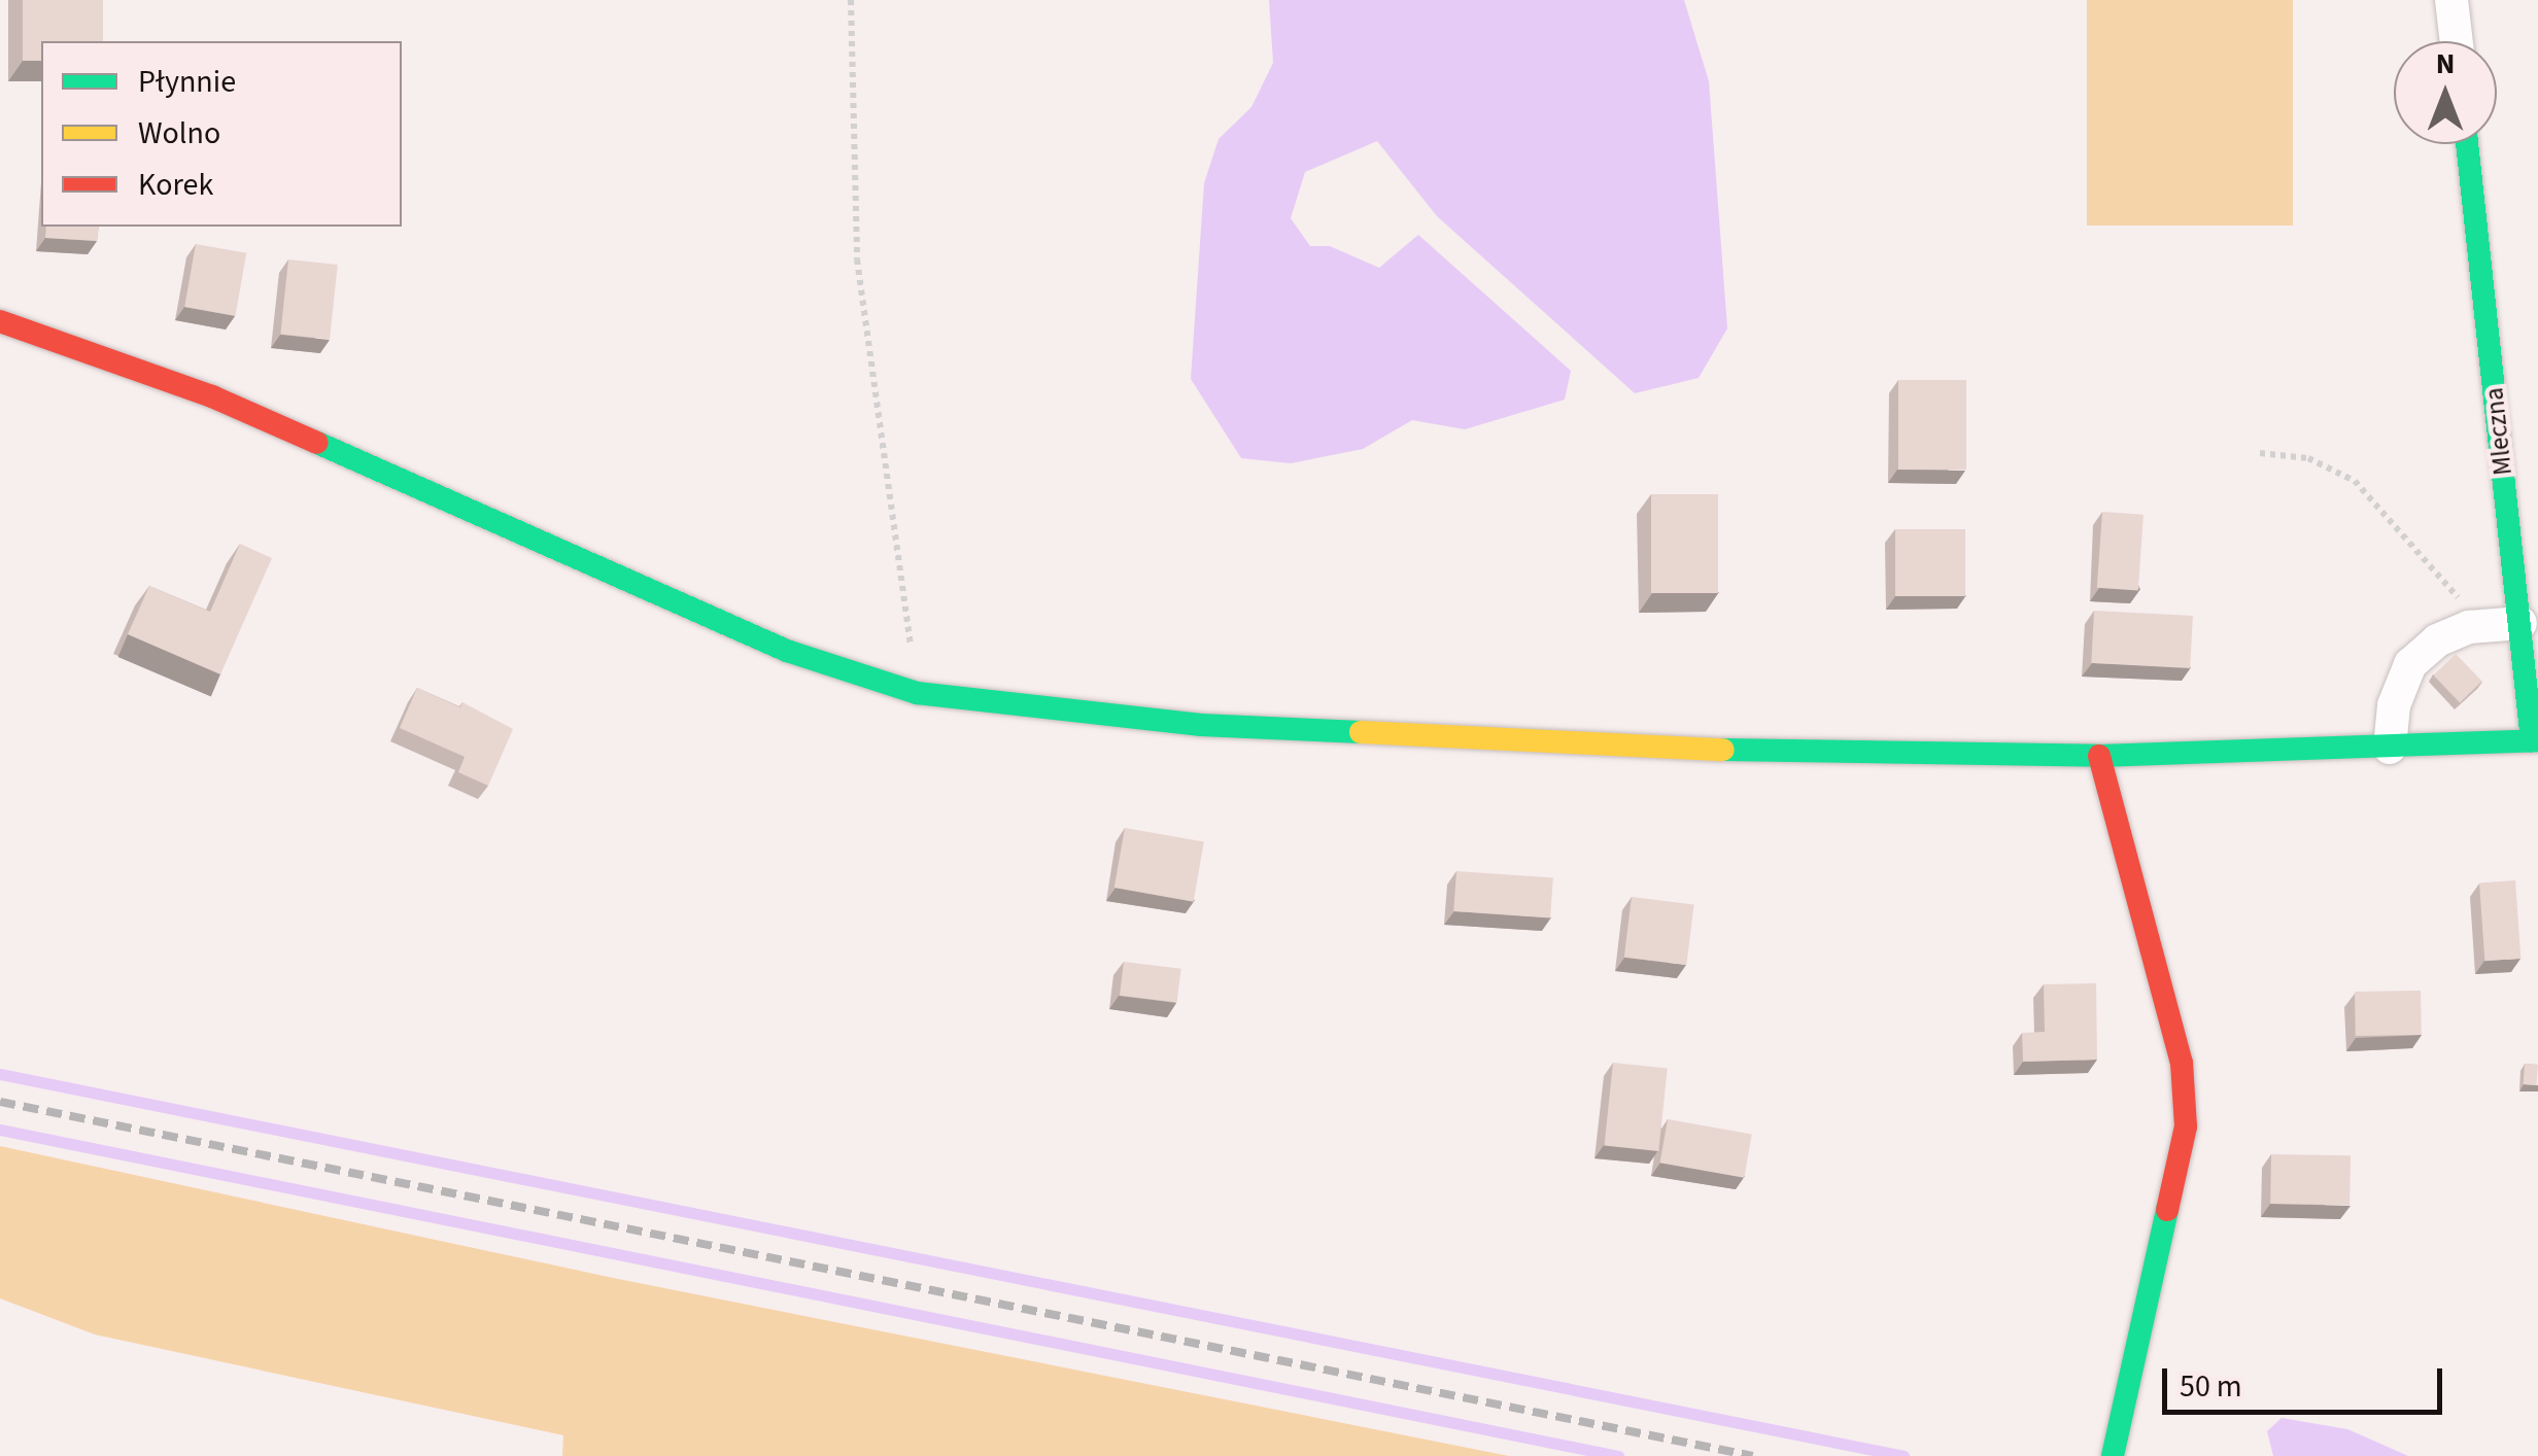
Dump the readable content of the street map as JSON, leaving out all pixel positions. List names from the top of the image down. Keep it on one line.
{"streets":{"main road":["Mleczna"]},"legend":["Płynnie","Wolno","Korek"],"scale_bar":"50 m","north":"top"}
